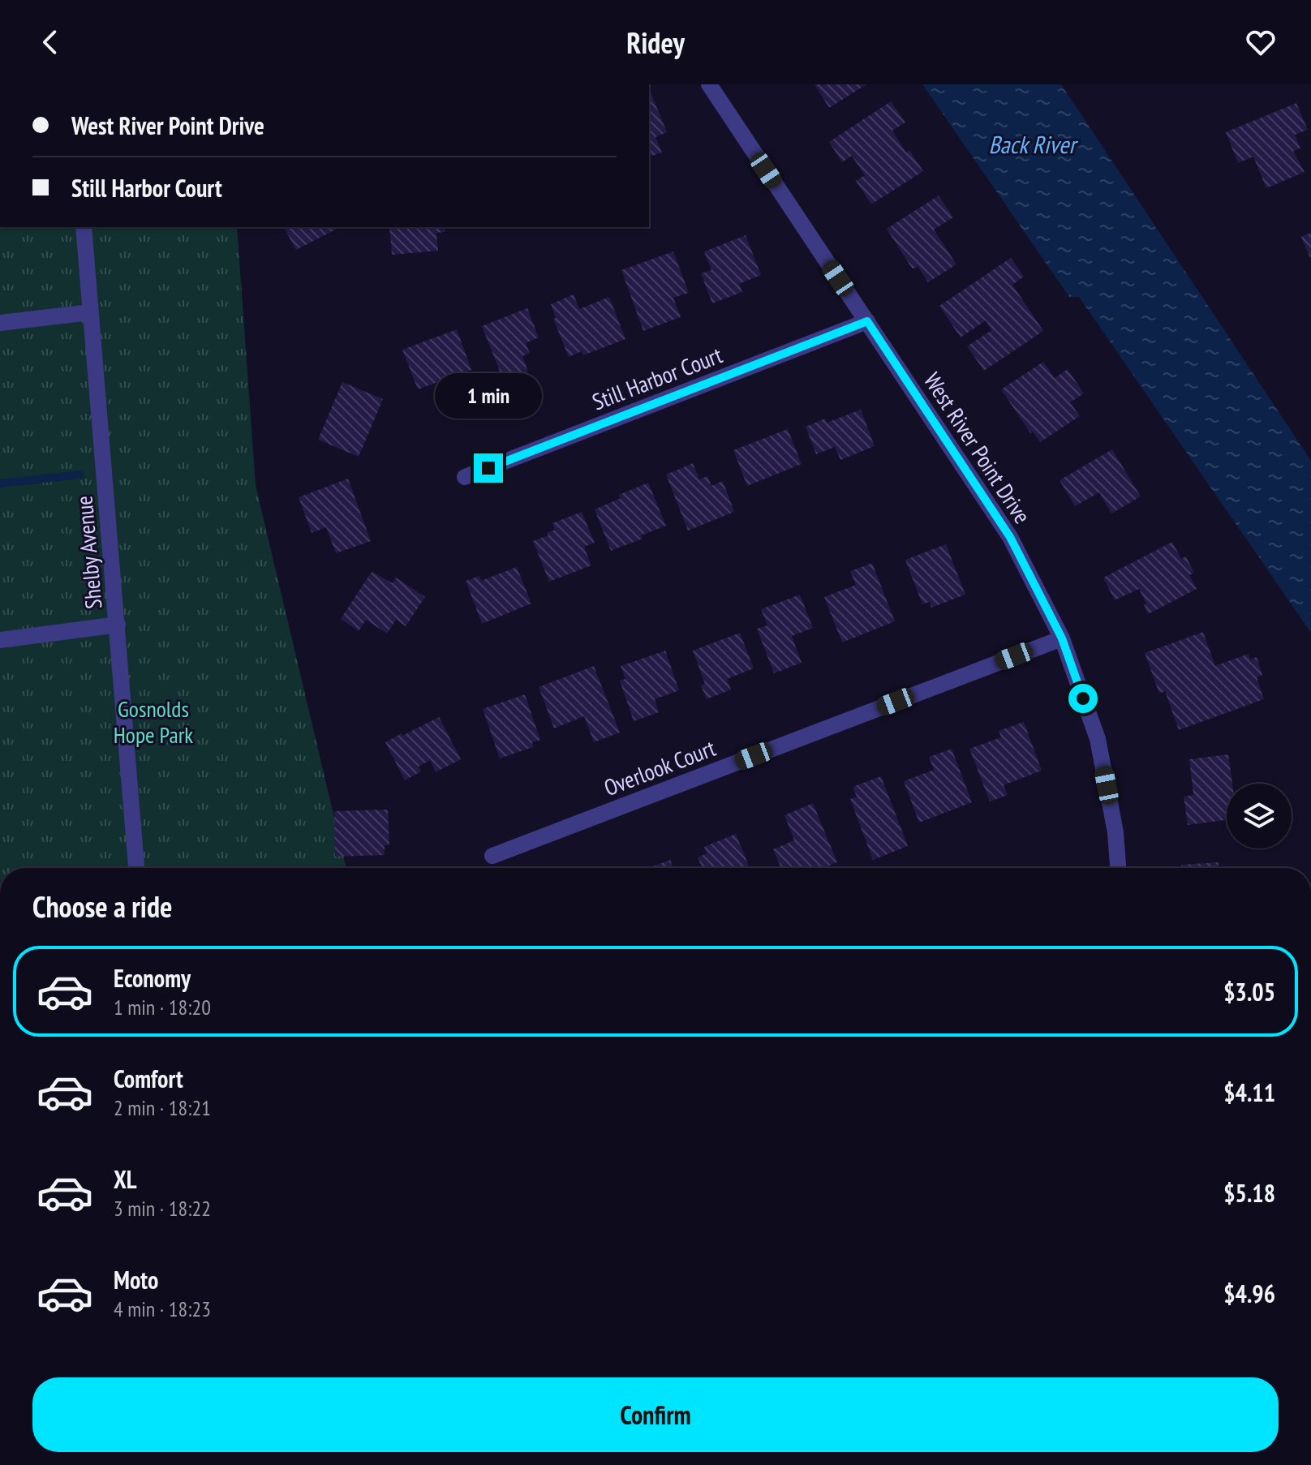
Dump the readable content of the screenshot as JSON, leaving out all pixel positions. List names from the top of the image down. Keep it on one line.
{"streets":{"street":["Still Harbor Court","West River Point Drive","Shelby Avenue","Overlook Court"]},"crossings":[["Still Harbor Court","West River Point Drive"],["West River Point Drive","Overlook Court"]],"water":["Back River"],"parks":["Gosnolds Hope Park"],"page":{"header":"Ridey","banner":["West River Point Drive","Still Harbor Court"],"bubble":"1 min","heading":"Choose a ride","list":[{"name":"Economy","note":"1 min · 18:20","value":"$3.05"},{"name":"Comfort","note":"2 min · 18:21","value":"$4.11"},{"name":"XL","note":"3 min · 18:22","value":"$5.18"},{"name":"Moto","note":"4 min · 18:23","value":"$4.96"}],"buttons":"Confirm"}}
